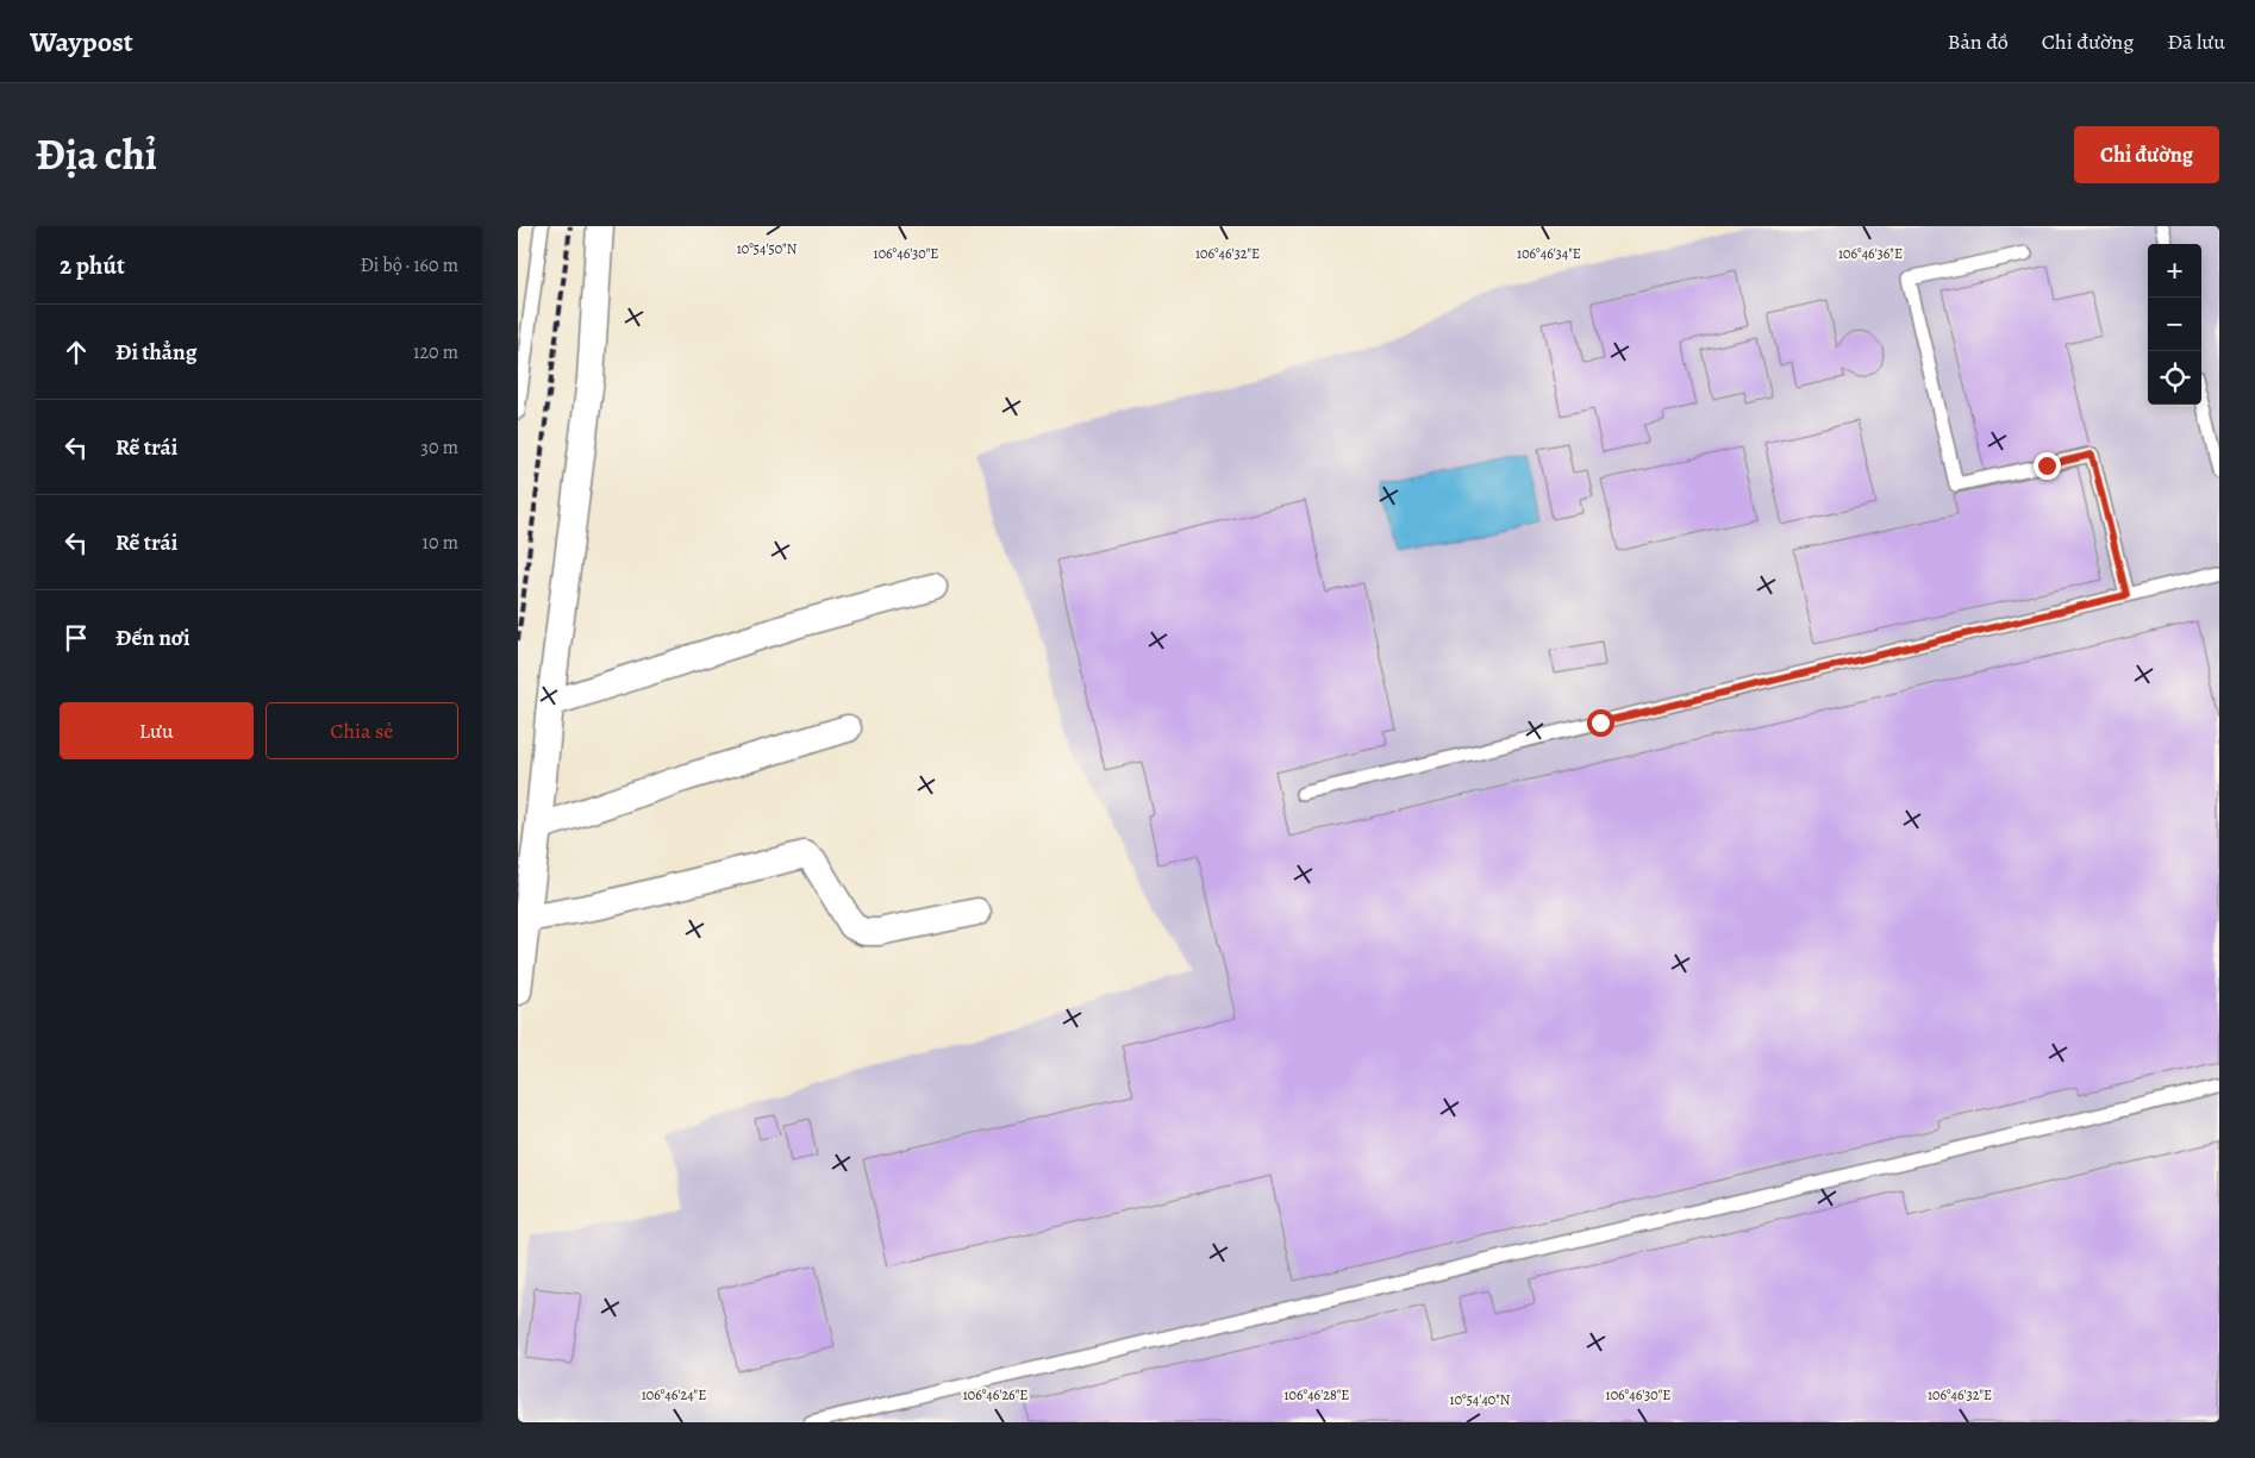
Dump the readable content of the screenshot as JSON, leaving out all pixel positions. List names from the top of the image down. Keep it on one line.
{"page":{"header":"Waypost","nav":["Bản đồ","Chỉ đường","Đã lưu"],"title":"Địa chỉ","buttons":["Chỉ đường",["Lưu","Chia sẻ"]],"heading":["2 phút","Đi bộ · 160 m"],"map_buttons":["+","−"],"list":[["Đi thẳng","120 m"],["Rẽ trái","30 m"],["Rẽ trái","10 m"],"Đến nơi"]},"coordinates":["10°54'50\"N","106°46'30\"E","106°46'32\"E","106°46'34\"E","106°46'36\"E","106°46'24\"E","106°46'26\"E","106°46'28\"E","10°54'40\"N"]}
